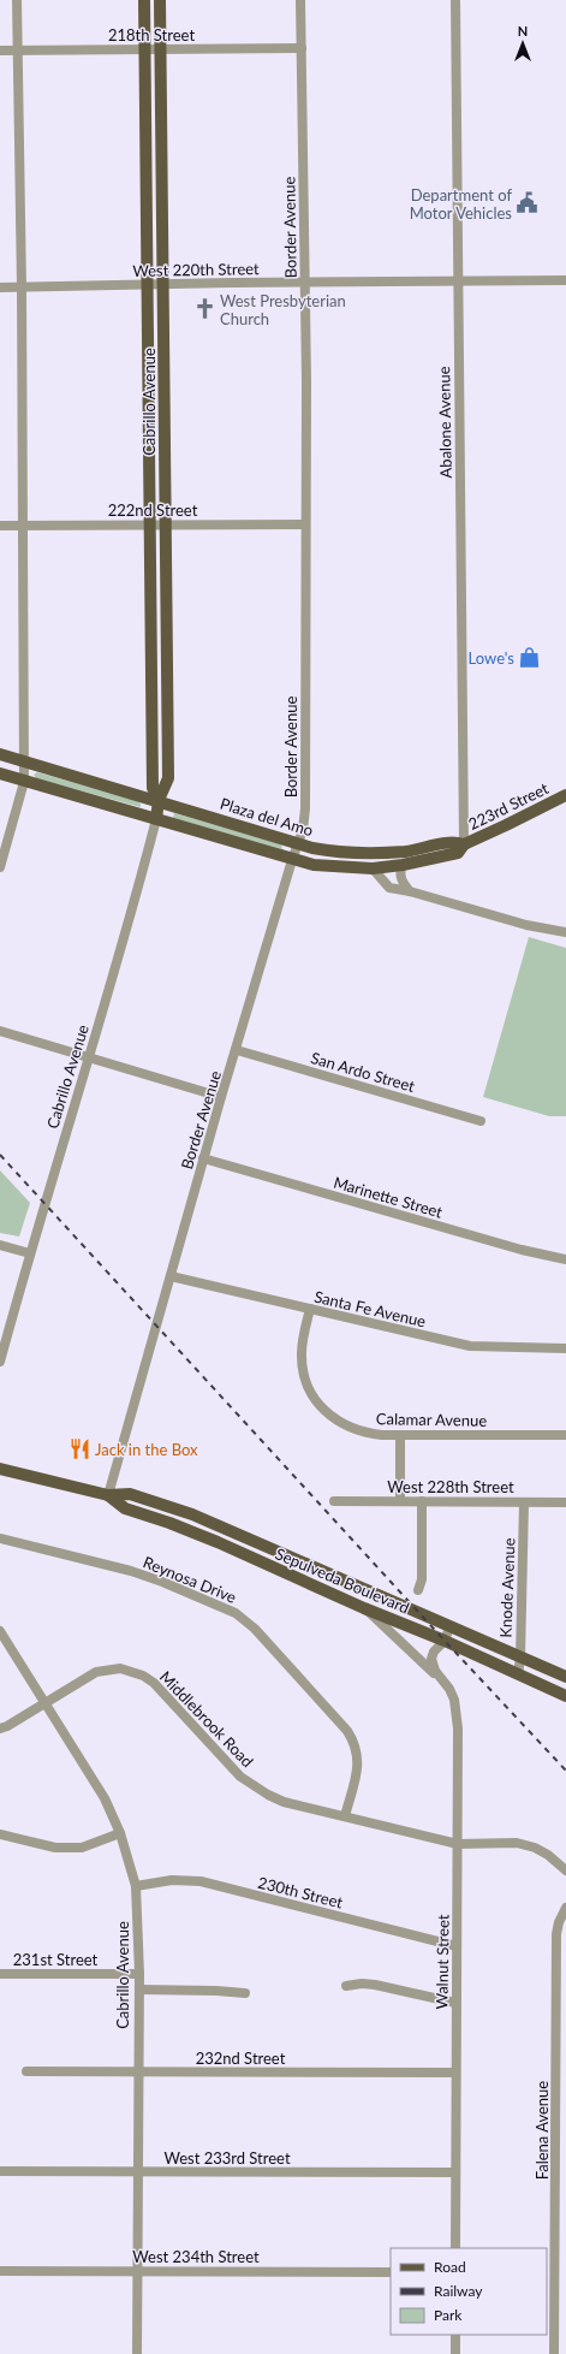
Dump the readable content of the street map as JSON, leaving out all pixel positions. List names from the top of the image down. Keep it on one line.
{"streets":{"main road":["Cabrillo Avenue","223rd Street","Plaza del Amo","Sepulveda Boulevard"],"street":["218th Street","Border Avenue","West 220th Street","Abalone Avenue","222nd Street","San Ardo Street","Marinette Street","Santa Fe Avenue","Calamar Avenue","West 228th Street","Reynosa Drive","Knode Avenue","Middlebrook Road","230th Street","231st Street","Walnut Street","232nd Street","Falena Avenue","West 233rd Street","West 234th Street"]},"crossings":[["218th Street","Border Avenue"],["218th Street","Cabrillo Avenue"],["Border Avenue","West 220th Street"],["Border Avenue","222nd Street"],["Border Avenue","Plaza del Amo"],["Border Avenue","San Ardo Street"],["Border Avenue","Marinette Street"],["Border Avenue","Santa Fe Avenue"],["Border Avenue","Sepulveda Boulevard"],["West 220th Street","Cabrillo Avenue"],["West 220th Street","Abalone Avenue"],["Cabrillo Avenue","222nd Street"],["Cabrillo Avenue","Plaza del Amo"],["Cabrillo Avenue","Middlebrook Road"],["Cabrillo Avenue","230th Street"],["Cabrillo Avenue","231st Street"],["Cabrillo Avenue","232nd Street"],["Cabrillo Avenue","West 233rd Street"],["Cabrillo Avenue","West 234th Street"],["Abalone Avenue","223rd Street"],["Abalone Avenue","Plaza del Amo"],["223rd Street","Plaza del Amo"],["Santa Fe Avenue","Calamar Avenue"],["West 228th Street","Knode Avenue"],["Reynosa Drive","Middlebrook Road"],["Sepulveda Boulevard","Knode Avenue"],["Sepulveda Boulevard","Walnut Street"],["Middlebrook Road","Walnut Street"],["230th Street","Walnut Street"],["Walnut Street","232nd Street"],["Walnut Street","West 233rd Street"]],"places":{"public building":["Department of Motor Vehicles"],"church":["West Presbyterian Church"],"shop":["Lowe's"],"restaurant":["Jack in the Box"]},"legend":["Road","Railway","Park"],"north":"top"}
